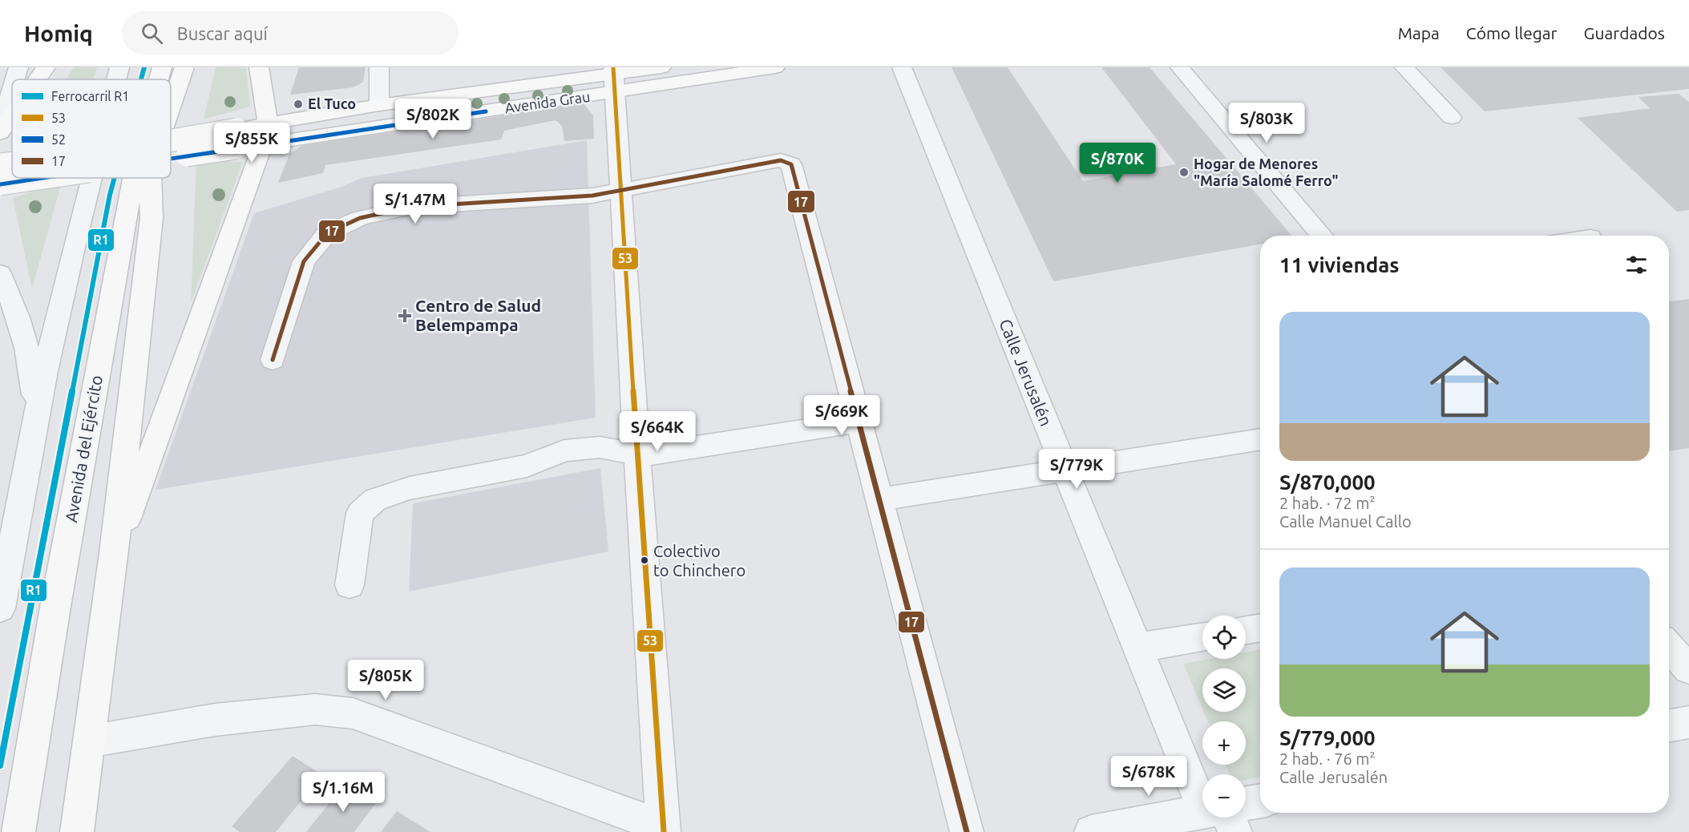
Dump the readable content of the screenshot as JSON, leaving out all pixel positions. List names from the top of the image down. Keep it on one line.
{"streets":{"main road":["Avenida Grau","Avenida del Ejército"],"street":["Calle Jerusalén"]},"places":{"other":["El Tuco","Hogar de Menores \"María Salomé Ferro\"","Colectivo to Chinchero"],"health":["Centro de Salud Belempampa"]},"lines":["rail line R1","transit line 53","transit line 52","transit line 17"],"legend":["Ferrocarril R1","53","52","17"],"page":{"header":"Homiq","search":"Buscar aquí","nav":["Mapa","Cómo llegar","Guardados"],"price":["S/802K","S/803K","S/855K","S/870K","S/1.47M","S/669K","S/664K","S/779K","S/805K","S/678K","S/1.16M"],"heading":"11 viviendas","list":[{"name":"S/870,000","note":"2 hab. · 72 m² · Calle Manuel Callo"},{"name":"S/779,000","note":"2 hab. · 76 m² · Calle Jerusalén"}],"map_buttons":["+","−"]}}
